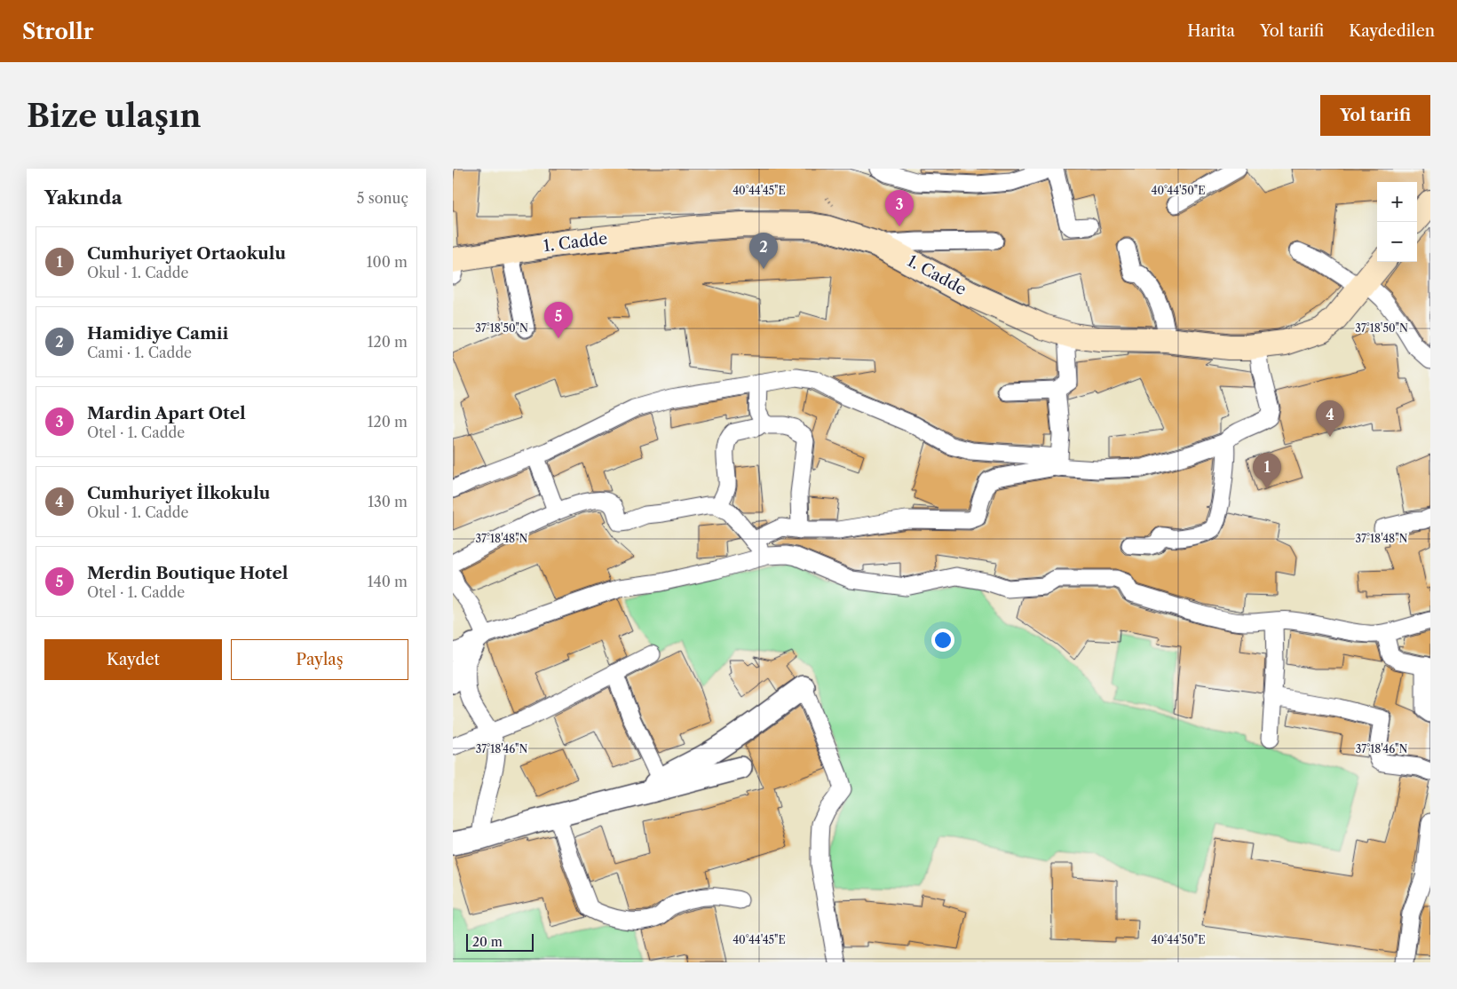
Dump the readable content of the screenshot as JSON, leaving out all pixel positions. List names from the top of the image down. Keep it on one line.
{"streets":{"main road":["1. Cadde"]},"scale_bar":"20 m","page":{"header":"Strollr","nav":["Harita","Yol tarifi","Kaydedilen"],"buttons":["Yol tarifi",["Kaydet","Paylaş"]],"title":"Bize ulaşın","heading":["Yakında","5 sonuç"],"map_buttons":["+","−"],"pins":["3","2","5","4","1"],"list":[{"mark":"1","name":"Cumhuriyet Ortaokulu","note":"Okul · 1. Cadde","value":"100 m"},{"mark":"2","name":"Hamidiye Camii","note":"Cami · 1. Cadde","value":"120 m"},{"mark":"3","name":"Mardin Apart Otel","note":"Otel · 1. Cadde","value":"120 m"},{"mark":"4","name":"Cumhuriyet İlkokulu","note":"Okul · 1. Cadde","value":"130 m"},{"mark":"5","name":"Merdin Boutique Hotel","note":"Otel · 1. Cadde","value":"140 m"}],"scale":"20 m"},"coordinates":["40°44'45\"E","40°44'50\"E","37°18'50\"N","37°18'48\"N","37°18'46\"N"]}
